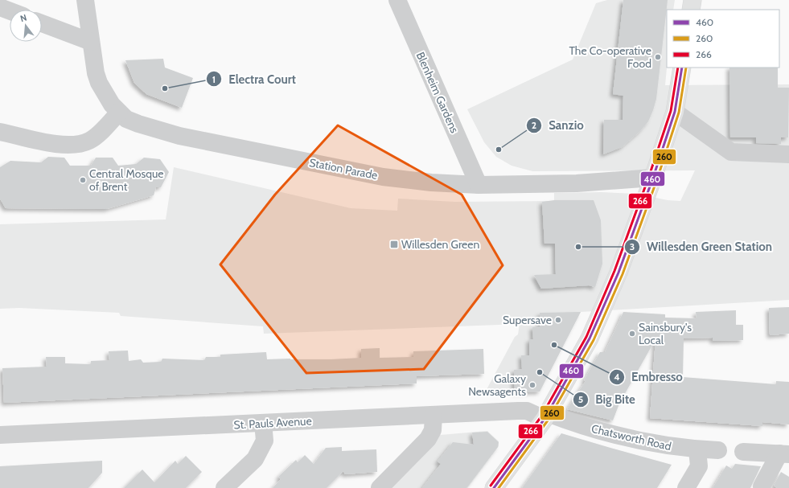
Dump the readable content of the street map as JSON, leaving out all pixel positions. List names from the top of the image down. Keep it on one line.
{"streets":{"street":["Blenheim Gardens","Station Parade","St. Pauls Avenue","Chatsworth Road"]},"crossings":[["Blenheim Gardens","Station Parade"],["St. Pauls Avenue","Chatsworth Road"]],"places":{"other":["The Co-operative Food","Electra Court","Sanzio","Central Mosque of Brent","Willesden Green Station","Supersave","Sainsbury's Local","Embresso","Big Bite","Galaxy Newsagents"],"transit":["Willesden Green"]},"lines":["transit line 460","transit line 260","transit line 266"],"legend":["460","260","266"],"north":"top"}
